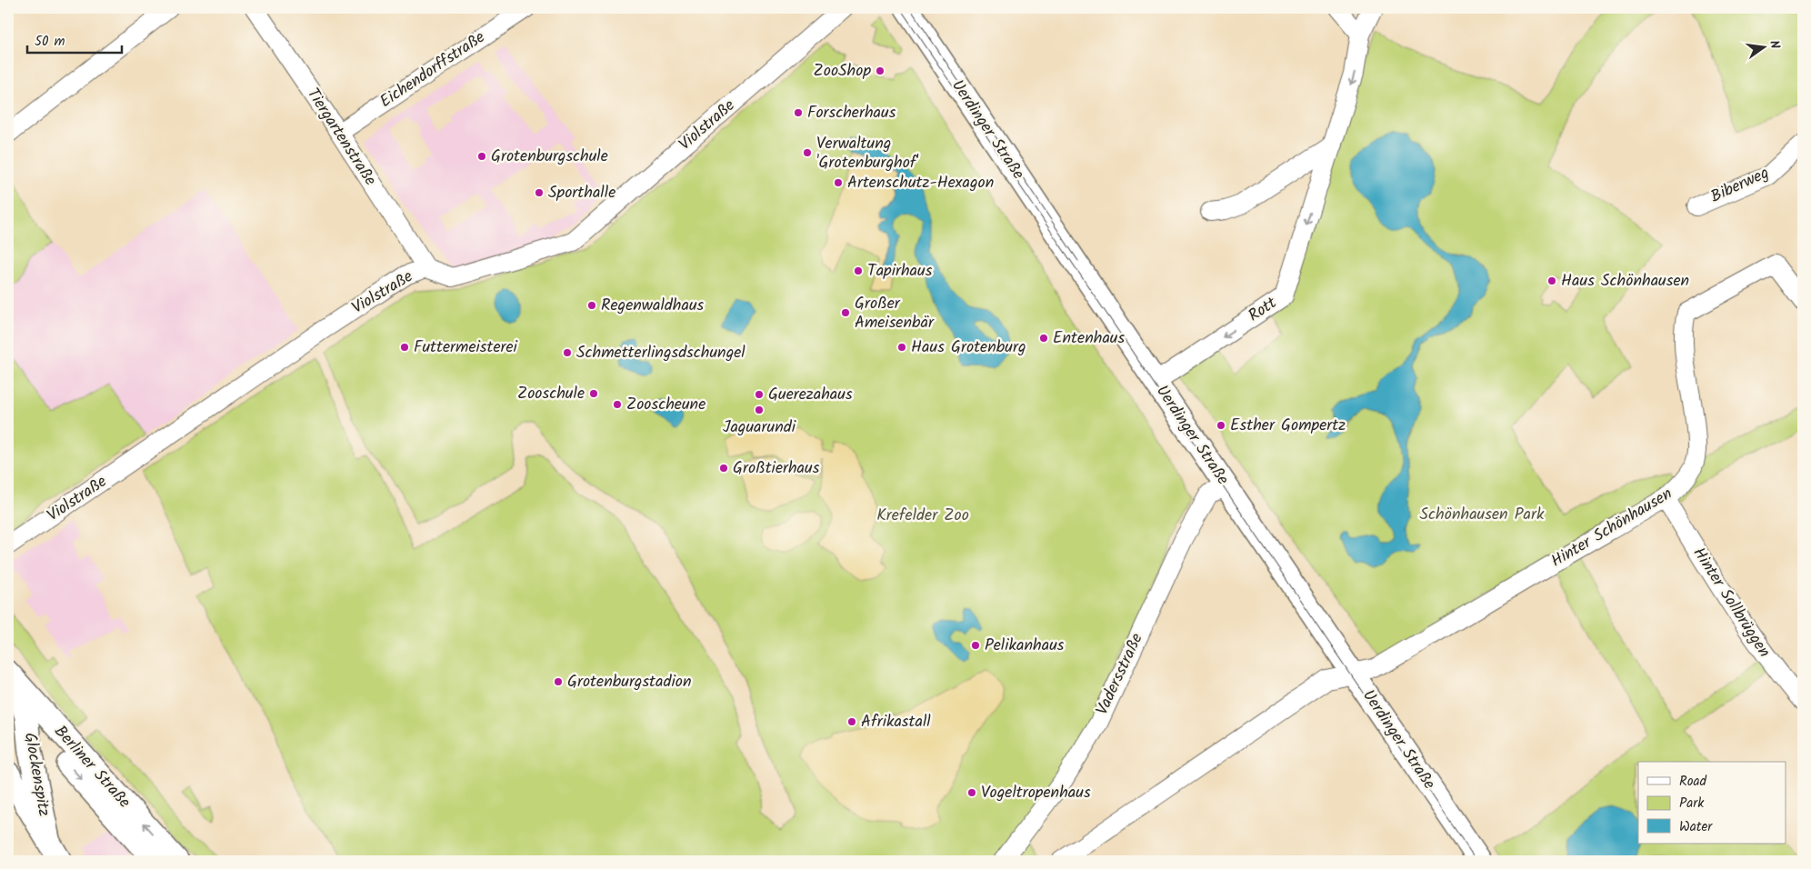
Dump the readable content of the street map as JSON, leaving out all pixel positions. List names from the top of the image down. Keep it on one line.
{"streets":{"main road":["Uerdinger Straße","Berliner Straße","Glockenspitz"],"street":["Eichendorffstraße","Violstraße","Tiergartenstraße","Biberweg","Rott","Hinter Schönhausen","Hinter Sollbrüggen","Vadersstraße"]},"crossings":[["Eichendorffstraße","Tiergartenstraße"],["Violstraße","Tiergartenstraße"],["Uerdinger Straße","Rott"],["Uerdinger Straße","Hinter Schönhausen"],["Uerdinger Straße","Vadersstraße"],["Hinter Schönhausen","Hinter Sollbrüggen"],["Berliner Straße","Glockenspitz"]],"one_way":["Rott"],"parks":["Schönhausen Park","Krefelder Zoo"],"places":["ZooShop","Forscherhaus","Verwaltung 'Grotenburghof'","Grotenburgschule","Artenschutz-Hexagon","Sporthalle","Tapirhaus","Haus Schönhausen","Regenwaldhaus","Großer Ameisenbär","Entenhaus","Futtermeisterei","Haus Grotenburg","Schmetterlingsdschungel","Zooschule","Guerezahaus","Zooscheune","Jaguarundi","Esther Gompertz","Großtierhaus","Pelikanhaus","Grotenburgstadion","Afrikastall","Vogeltropenhaus"],"legend":["Road","Park","Water"],"scale_bar":"50 m","north":"right"}
